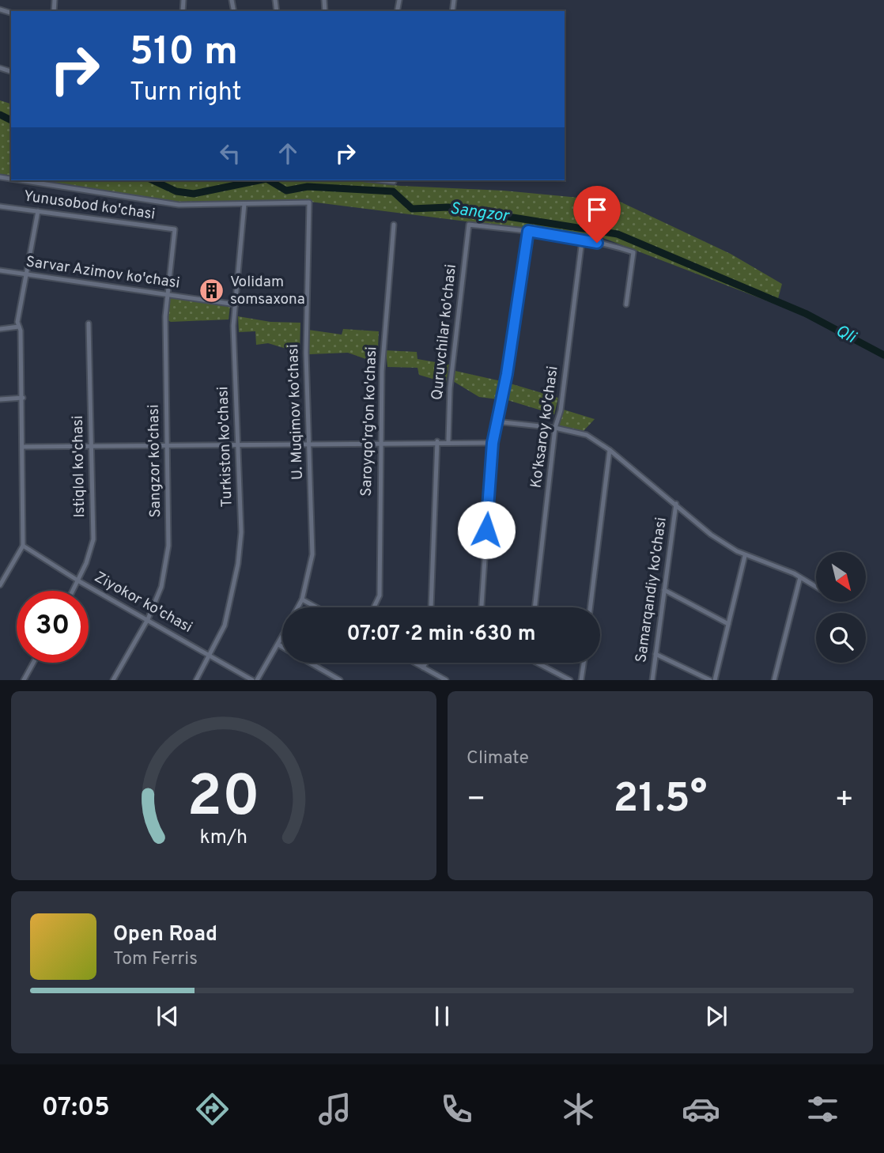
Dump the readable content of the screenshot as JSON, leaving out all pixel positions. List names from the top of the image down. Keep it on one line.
{"streets":{"street":["Yunusobod ko'chasi","Sarvar Azimov ko'chasi","Quruvchilar ko'chasi","U. Muqimov ko'chasi","Saroyqo'rg'on ko'chasi","Ko'ksaroy ko'chasi","Turkiston ko'chasi","Sangzor ko'chasi","Istiqlol ko'chasi","Samarqandiy ko'chasi","Ziyokor ko'chasi"]},"crossings":[["Yunusobod ko'chasi","Sangzor ko'chasi"],["Sarvar Azimov ko'chasi","Turkiston ko'chasi"],["Sarvar Azimov ko'chasi","Sangzor ko'chasi"],["U. Muqimov ko'chasi","Turkiston ko'chasi"],["Turkiston ko'chasi","Ziyokor ko'chasi"],["Sangzor ko'chasi","Ziyokor ko'chasi"],["Istiqlol ko'chasi","Ziyokor ko'chasi"]],"water":["Sangzor","Qli"],"places":{"building":["Volidam somsaxona"]},"north":"bottom right","page":{"turn":["510 m","Turn right"],"limit":"30","trip":"07:07 · 2 min · 630 m","tile":"Climate","heat":["−","21.5°","+"],"song":["Open Road","Tom Ferris"],"tabs":"07:05","gauge":["20","km/h"]}}
